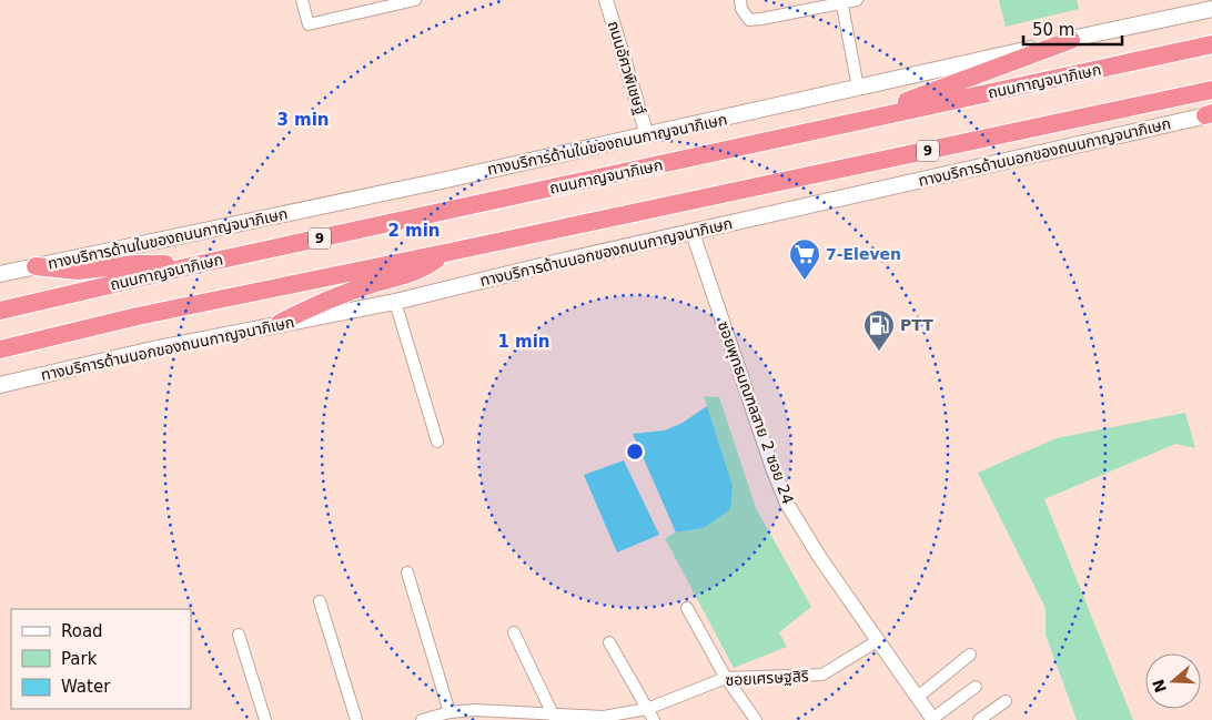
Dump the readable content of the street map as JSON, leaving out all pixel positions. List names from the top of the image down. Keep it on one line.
{"streets":{"highway":["ถนนกาญจนาภิเษก","9"],"main road":["ทางบริการด้านในของถนนกาญจนาภิเษก","ทางบริการด้านนอกของถนนกาญจนาภิเษก"],"street":["ถนนอัศวพิเชษฐ์","ซอยพุทธมณฑลสาย 2 ซอย 24","ซอยเศรษฐสิริ"]},"crossings":[["ถนนอัศวพิเชษฐ์","ทางบริการด้านในของถนนกาญจนาภิเษก"],["ทางบริการด้านนอกของถนนกาญจนาภิเษก","ซอยพุทธมณฑลสาย 2 ซอย 24"],["ซอยพุทธมณฑลสาย 2 ซอย 24","ซอยเศรษฐสิริ"]],"places":{"supermarket":["7-Eleven"],"fuel station":["PTT"]},"legend":["Road","Park","Water"],"scale_bar":"50 m","north":"left","rings":["3 min","2 min","1 min"]}
